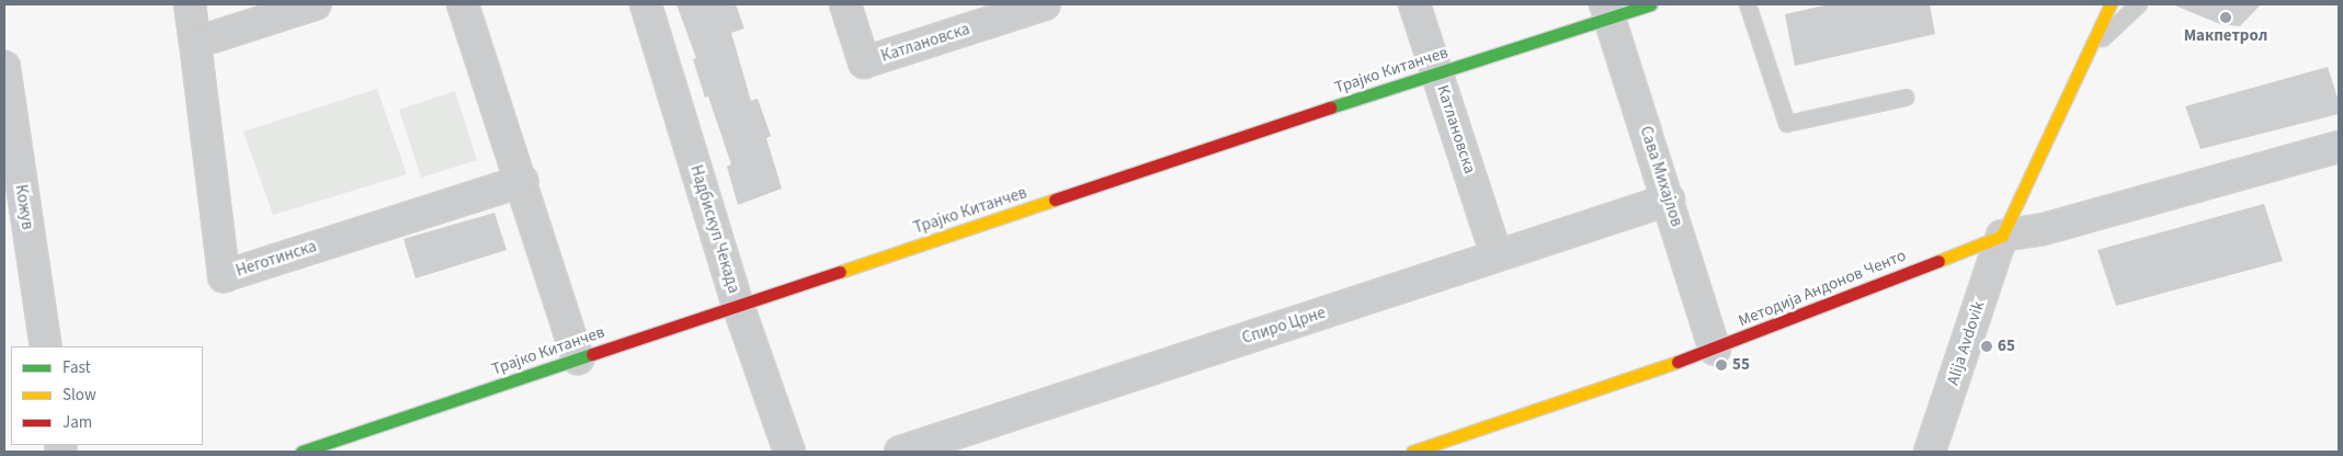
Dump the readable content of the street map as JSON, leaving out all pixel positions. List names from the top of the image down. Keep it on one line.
{"streets":{"street":["Катлановска","Трајко Китанчев","Сава Михајлов","Кожув","Надбискуп Чекада","Неготинска","Методија Андонов Ченто","Спиро Црне","Alija Avdovik"]},"crossings":[["Катлановска","Трајко Китанчев"],["Катлановска","Спиро Црне"],["Трајко Китанчев","Сава Михајлов"],["Трајко Китанчев","Надбискуп Чекада"],["Сава Михајлов","Методија Андонов Ченто"],["Сава Михајлов","Спиро Црне"],["Методија Андонов Ченто","Alija Avdovik"]],"places":["Макпетрол","65","55"],"legend":["Fast","Slow","Jam"]}
